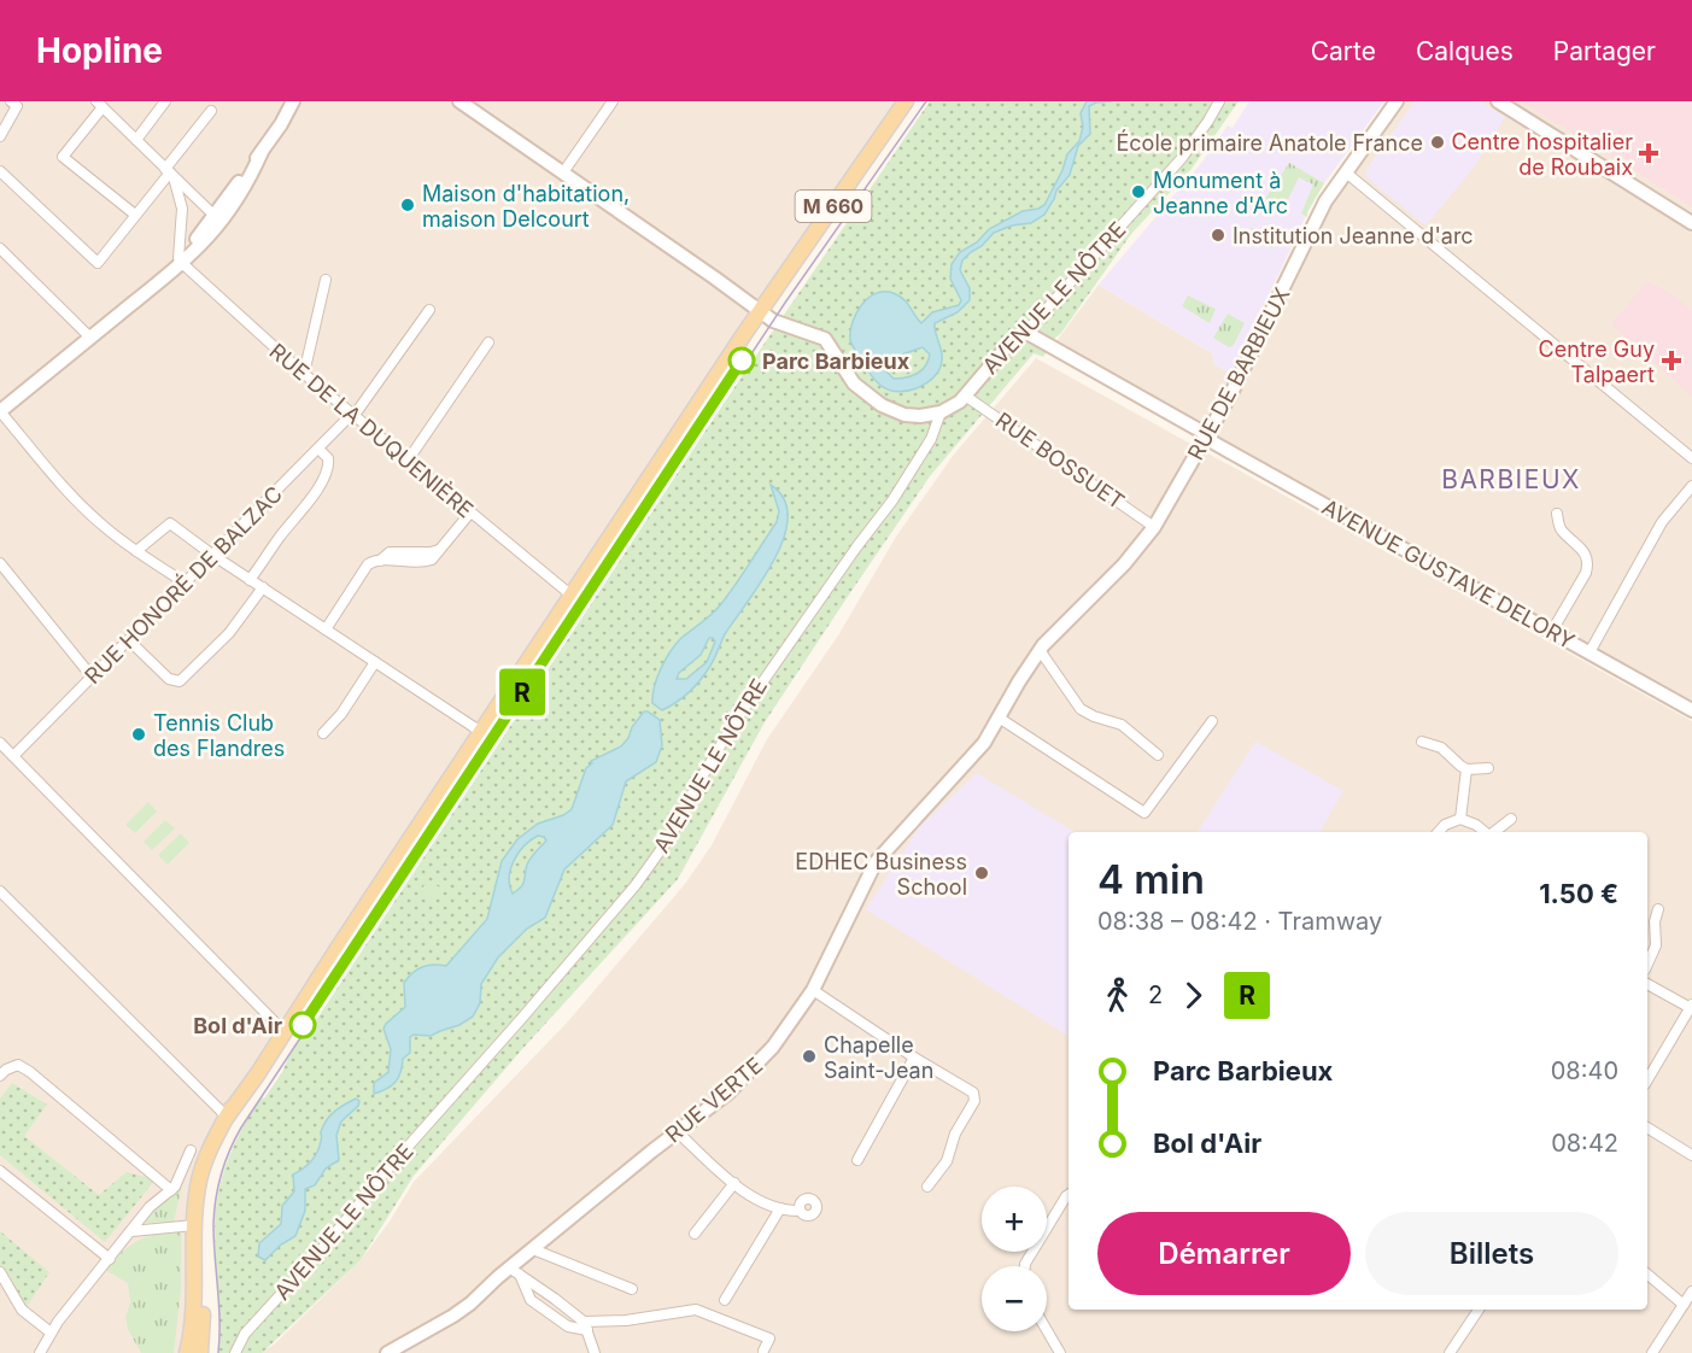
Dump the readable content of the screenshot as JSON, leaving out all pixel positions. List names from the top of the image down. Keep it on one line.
{"streets":{"main road":["M 660","AVENUE LE NÔTRE","RUE DE BARBIEUX","AVENUE GUSTAVE DELORY","RUE VERTE"],"street":["RUE DE LA DUQUENIÈRE","RUE BOSSUET","RUE HONORÉ DE BALZAC"]},"crossings":[["M 660","RUE DE LA DUQUENIÈRE"],["AVENUE LE NÔTRE","RUE BOSSUET"],["AVENUE LE NÔTRE","AVENUE GUSTAVE DELORY"],["RUE DE BARBIEUX","RUE BOSSUET"],["RUE DE BARBIEUX","AVENUE GUSTAVE DELORY"],["RUE DE BARBIEUX","RUE VERTE"],["RUE DE LA DUQUENIÈRE","RUE HONORÉ DE BALZAC"]],"districts":["BARBIEUX"],"places":{"other":["École primaire Anatole France","Monument à Jeanne d'Arc","Maison d'habitation, maison Delcourt","Institution Jeanne d'arc","Parc Barbieux","Tennis Club des Flandres","EDHEC Business School","Bol d'Air","Chapelle Saint-Jean"],"health":["Centre hospitalier de Roubaix","Centre Guy Talpaert"]},"lines":["tram line R"],"page":{"header":"Hopline","nav":["Carte","Calques","Partager"],"on_map":"R","heading":["4 min","08:38 – 08:42 · Tramway","1.50 €"],"legs":["2","R"],"list":[{"name":"Parc Barbieux","value":"08:40"},{"name":"Bol d'Air","value":"08:42"}],"map_buttons":["+","−"],"buttons":["Démarrer","Billets"]}}
